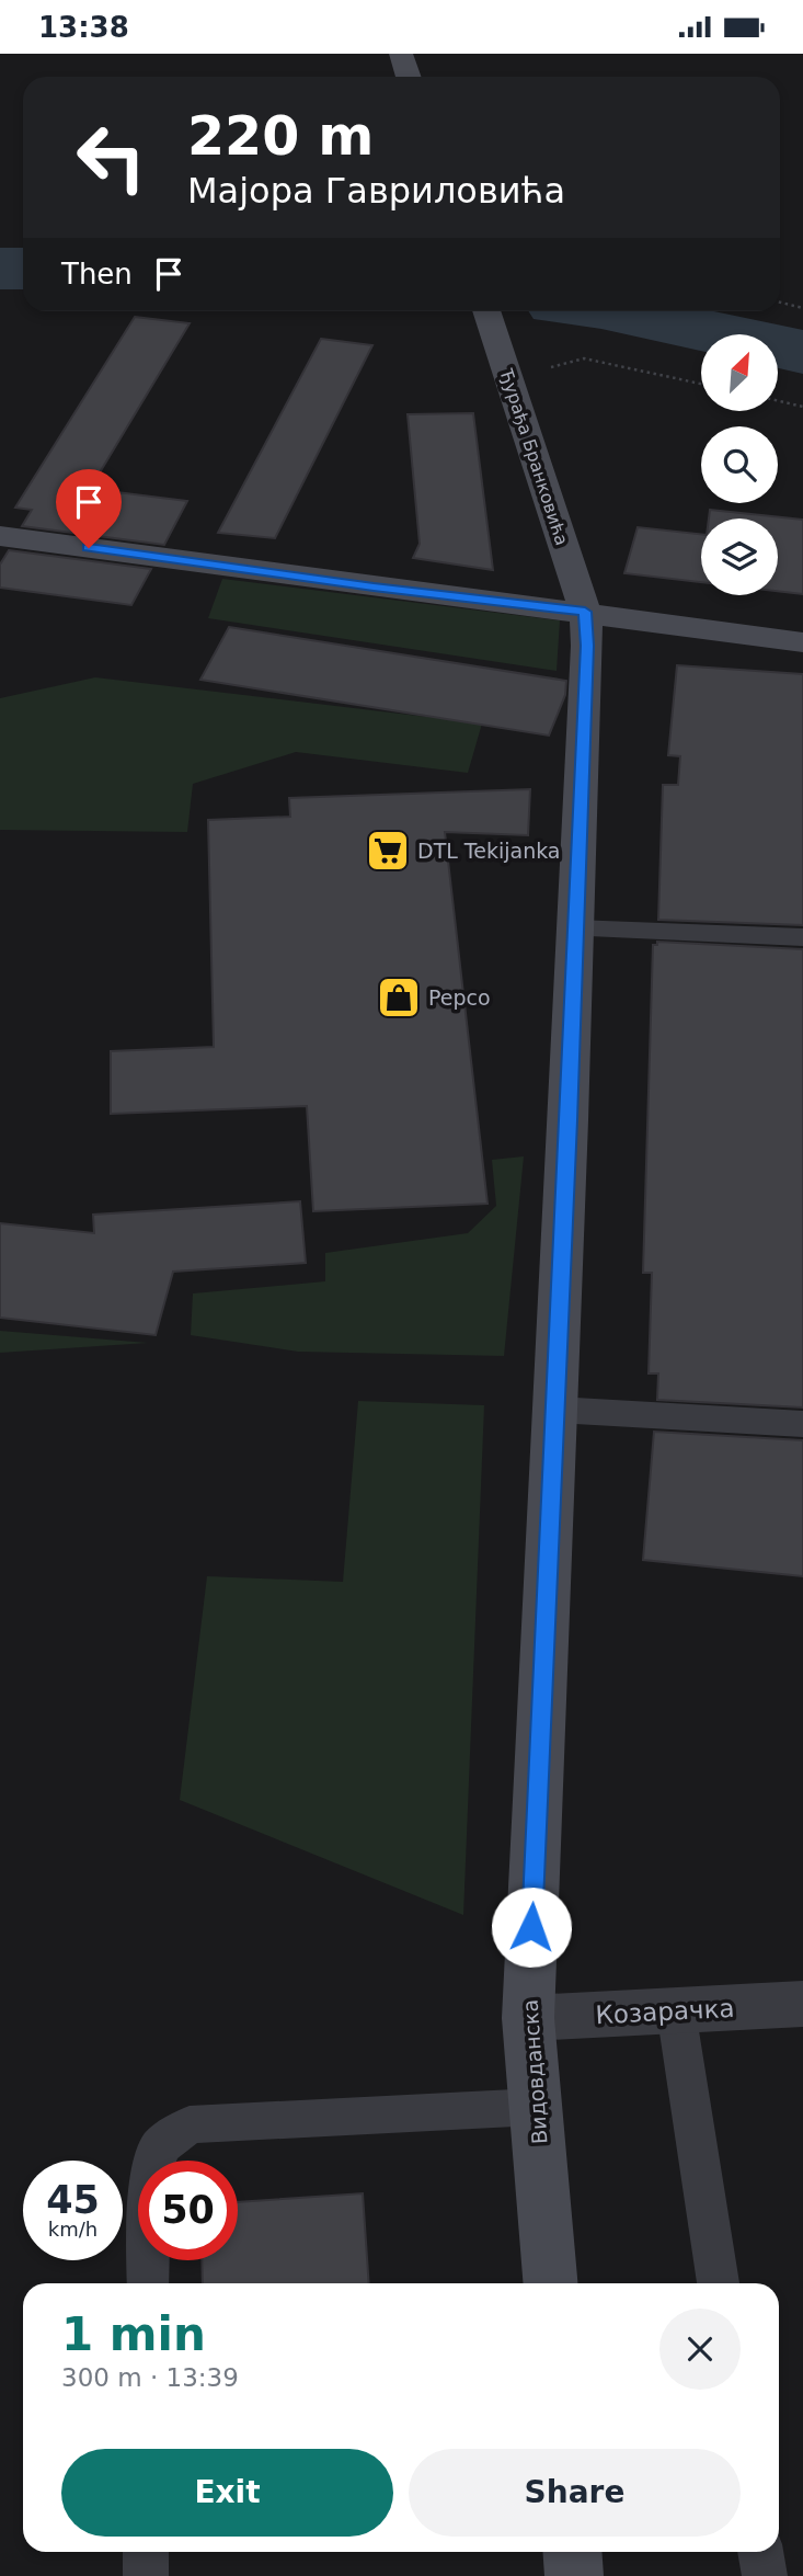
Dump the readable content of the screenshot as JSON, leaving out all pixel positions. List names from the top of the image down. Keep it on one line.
{"streets":{"main road":["Ђурађа Бранковића","Видовданска"],"street":["Козарачка"]},"crossings":[["Ђурађа Бранковића","Видовданска"],["Козарачка","Видовданска"]],"places":{"supermarket":["DTL Tekijanka"],"shop":["Pepco"]},"north":"top right","page":{"status":"13:38","turn":["220 m","Мајора Гавриловића"],"then":"Then","speed":"45 km/h","limit":"50","heading":["1 min","300 m · 13:39"],"buttons":["Exit","Share"]}}
